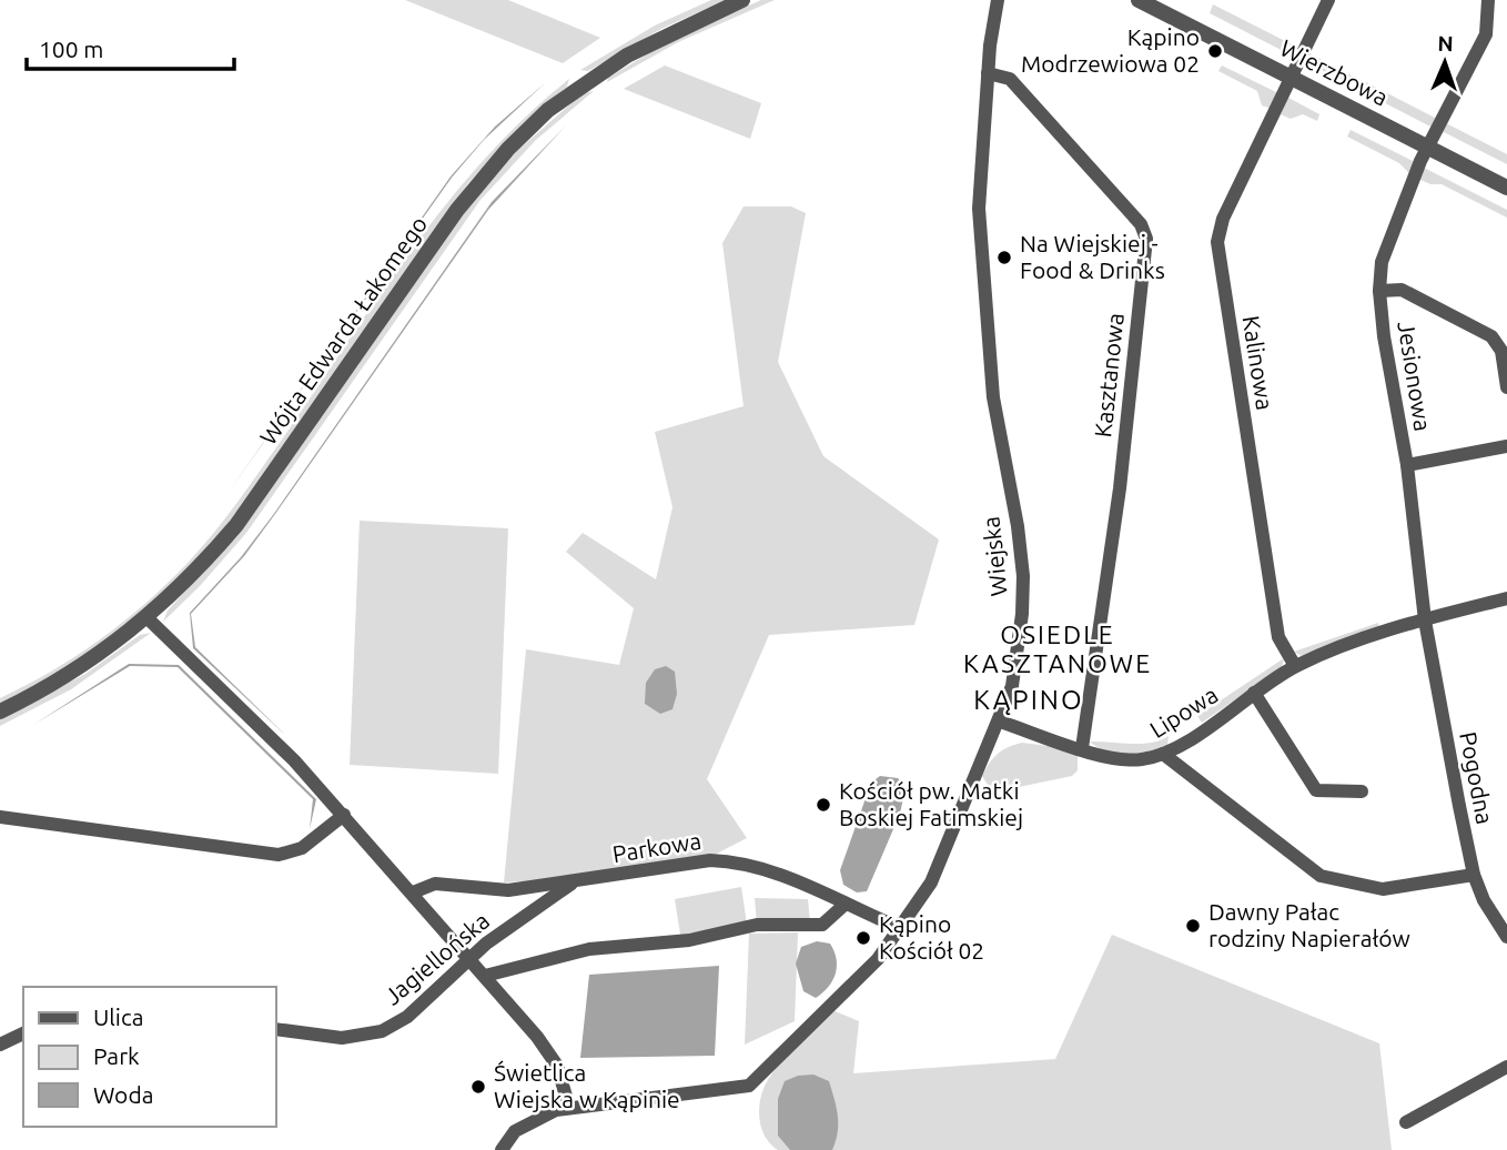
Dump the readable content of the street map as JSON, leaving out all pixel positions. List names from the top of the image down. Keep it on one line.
{"streets":{"street":["Wierzbowa","Wójta Edwarda Łakomego","Kalinowa","Kasztanowa","Jesionowa","Wiejska","Lipowa","Pogodna","Parkowa","Jagiellońska"]},"crossings":[["Wierzbowa","Kalinowa"],["Wierzbowa","Jesionowa"],["Kalinowa","Lipowa"],["Kasztanowa","Wiejska"],["Kasztanowa","Lipowa"],["Jesionowa","Lipowa"],["Jesionowa","Pogodna"],["Wiejska","Lipowa"],["Wiejska","Parkowa"],["Lipowa","Pogodna"],["Parkowa","Jagiellońska"]],"districts":["OSIEDLE KASZTANOWE","KĄPINO"],"places":["Kąpino Modrzewiowa 02","Na Wiejskiej - Food & Drinks","Kościół pw. Matki Boskiej Fatimskiej","Dawny Pałac rodziny Napierałów","Kąpino Kościół 02","Świetlica Wiejska w Kąpinie"],"legend":["Ulica","Park","Woda"],"scale_bar":"100 m","north":"top"}
